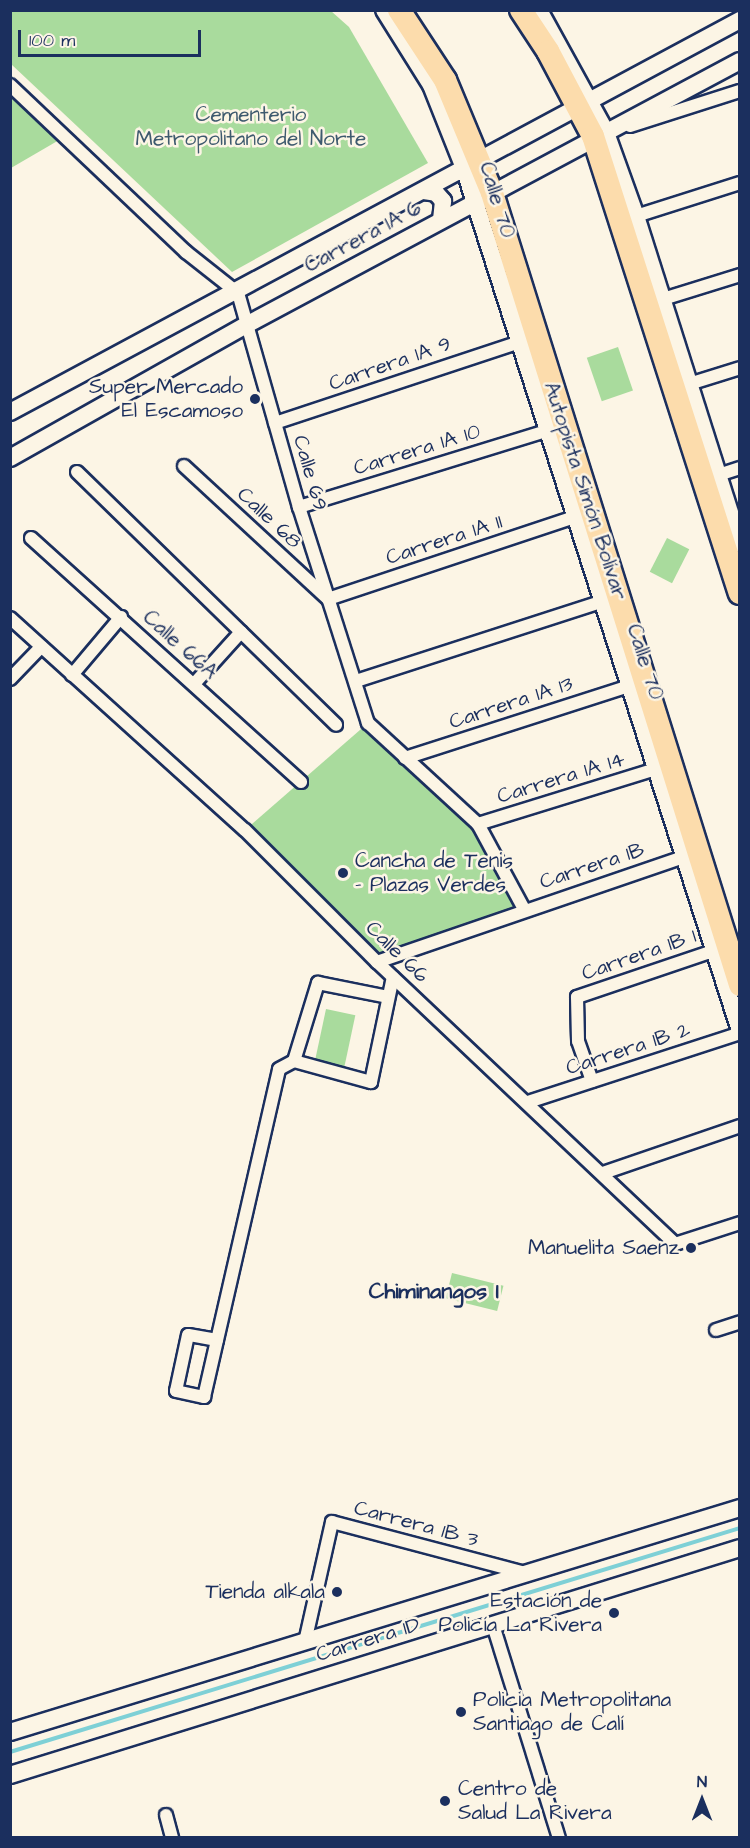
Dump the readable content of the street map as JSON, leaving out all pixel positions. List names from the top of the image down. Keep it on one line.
{"streets":{"highway":["Autopista Simón Bolívar"],"street":["Calle 70","Carrera 1A 6","Carrera 1A 9","Carrera 1A 10","Calle 69","Calle 68","Carrera 1A 11","Calle 66A","Carrera 1A 13","Carrera 1A 14","Carrera 1B","Calle 66","Carrera 1B 1","Carrera 1B 2","Carrera 1B 3","Carrera 1D"]},"crossings":[["Calle 70","Carrera 1A 6"],["Calle 70","Carrera 1A 9"],["Calle 70","Carrera 1A 10"],["Calle 70","Autopista Simón Bolívar"],["Calle 70","Carrera 1A 11"],["Calle 70","Carrera 1A 13"],["Calle 70","Carrera 1A 14"],["Calle 70","Carrera 1B"],["Calle 70","Carrera 1B 1"],["Calle 70","Carrera 1B 2"],["Carrera 1A 6","Calle 69"],["Carrera 1A 6","Autopista Simón Bolívar"],["Carrera 1A 9","Calle 69"],["Carrera 1A 10","Calle 69"],["Calle 69","Calle 68"],["Calle 69","Carrera 1A 11"],["Calle 69","Carrera 1A 13"],["Calle 69","Carrera 1A 14"],["Calle 69","Carrera 1B"],["Autopista Simón Bolívar","Carrera 1A 11"],["Calle 68","Carrera 1A 11"],["Carrera 1B","Calle 66"],["Calle 66","Carrera 1B 2"],["Carrera 1B 1","Carrera 1B 2"],["Carrera 1B 3","Carrera 1D"]],"districts":["Chiminangos I"],"parks":["Cementerio Metropolitano del Norte"],"places":["Super Mercado El Escamoso","Cancha de Tenis - Plazas Verdes","Manuelita Saenz","Tienda alkala","Estación de Policía La Rivera","Policia Metropolitana Santiago de Calí","Centro de Salud La Rivera"],"scale_bar":"100 m","north":"top"}
